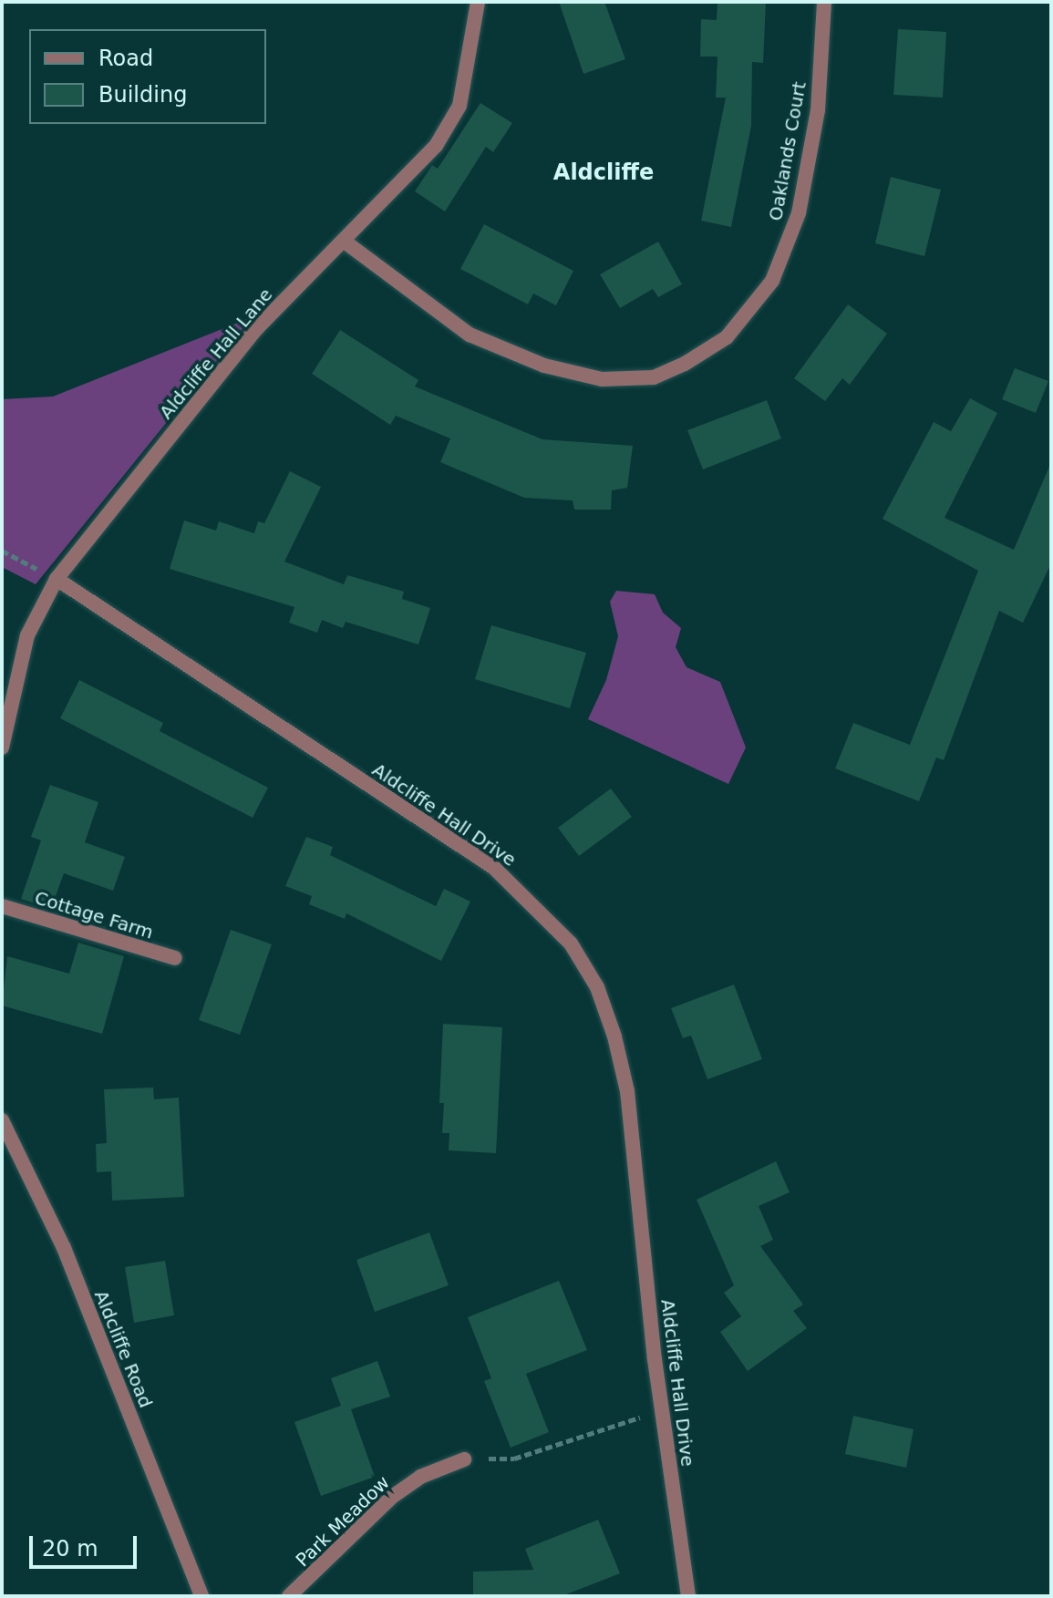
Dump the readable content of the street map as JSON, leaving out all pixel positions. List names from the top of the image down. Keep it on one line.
{"streets":{"street":["Oaklands Court","Aldcliffe Hall Lane","Aldcliffe Hall Drive","Cottage Farm","Aldcliffe Road","Park Meadow"]},"crossings":[["Oaklands Court","Aldcliffe Hall Lane"],["Aldcliffe Hall Lane","Aldcliffe Hall Drive"]],"districts":["Aldcliffe"],"legend":["Road","Building"],"scale_bar":"20 m"}
